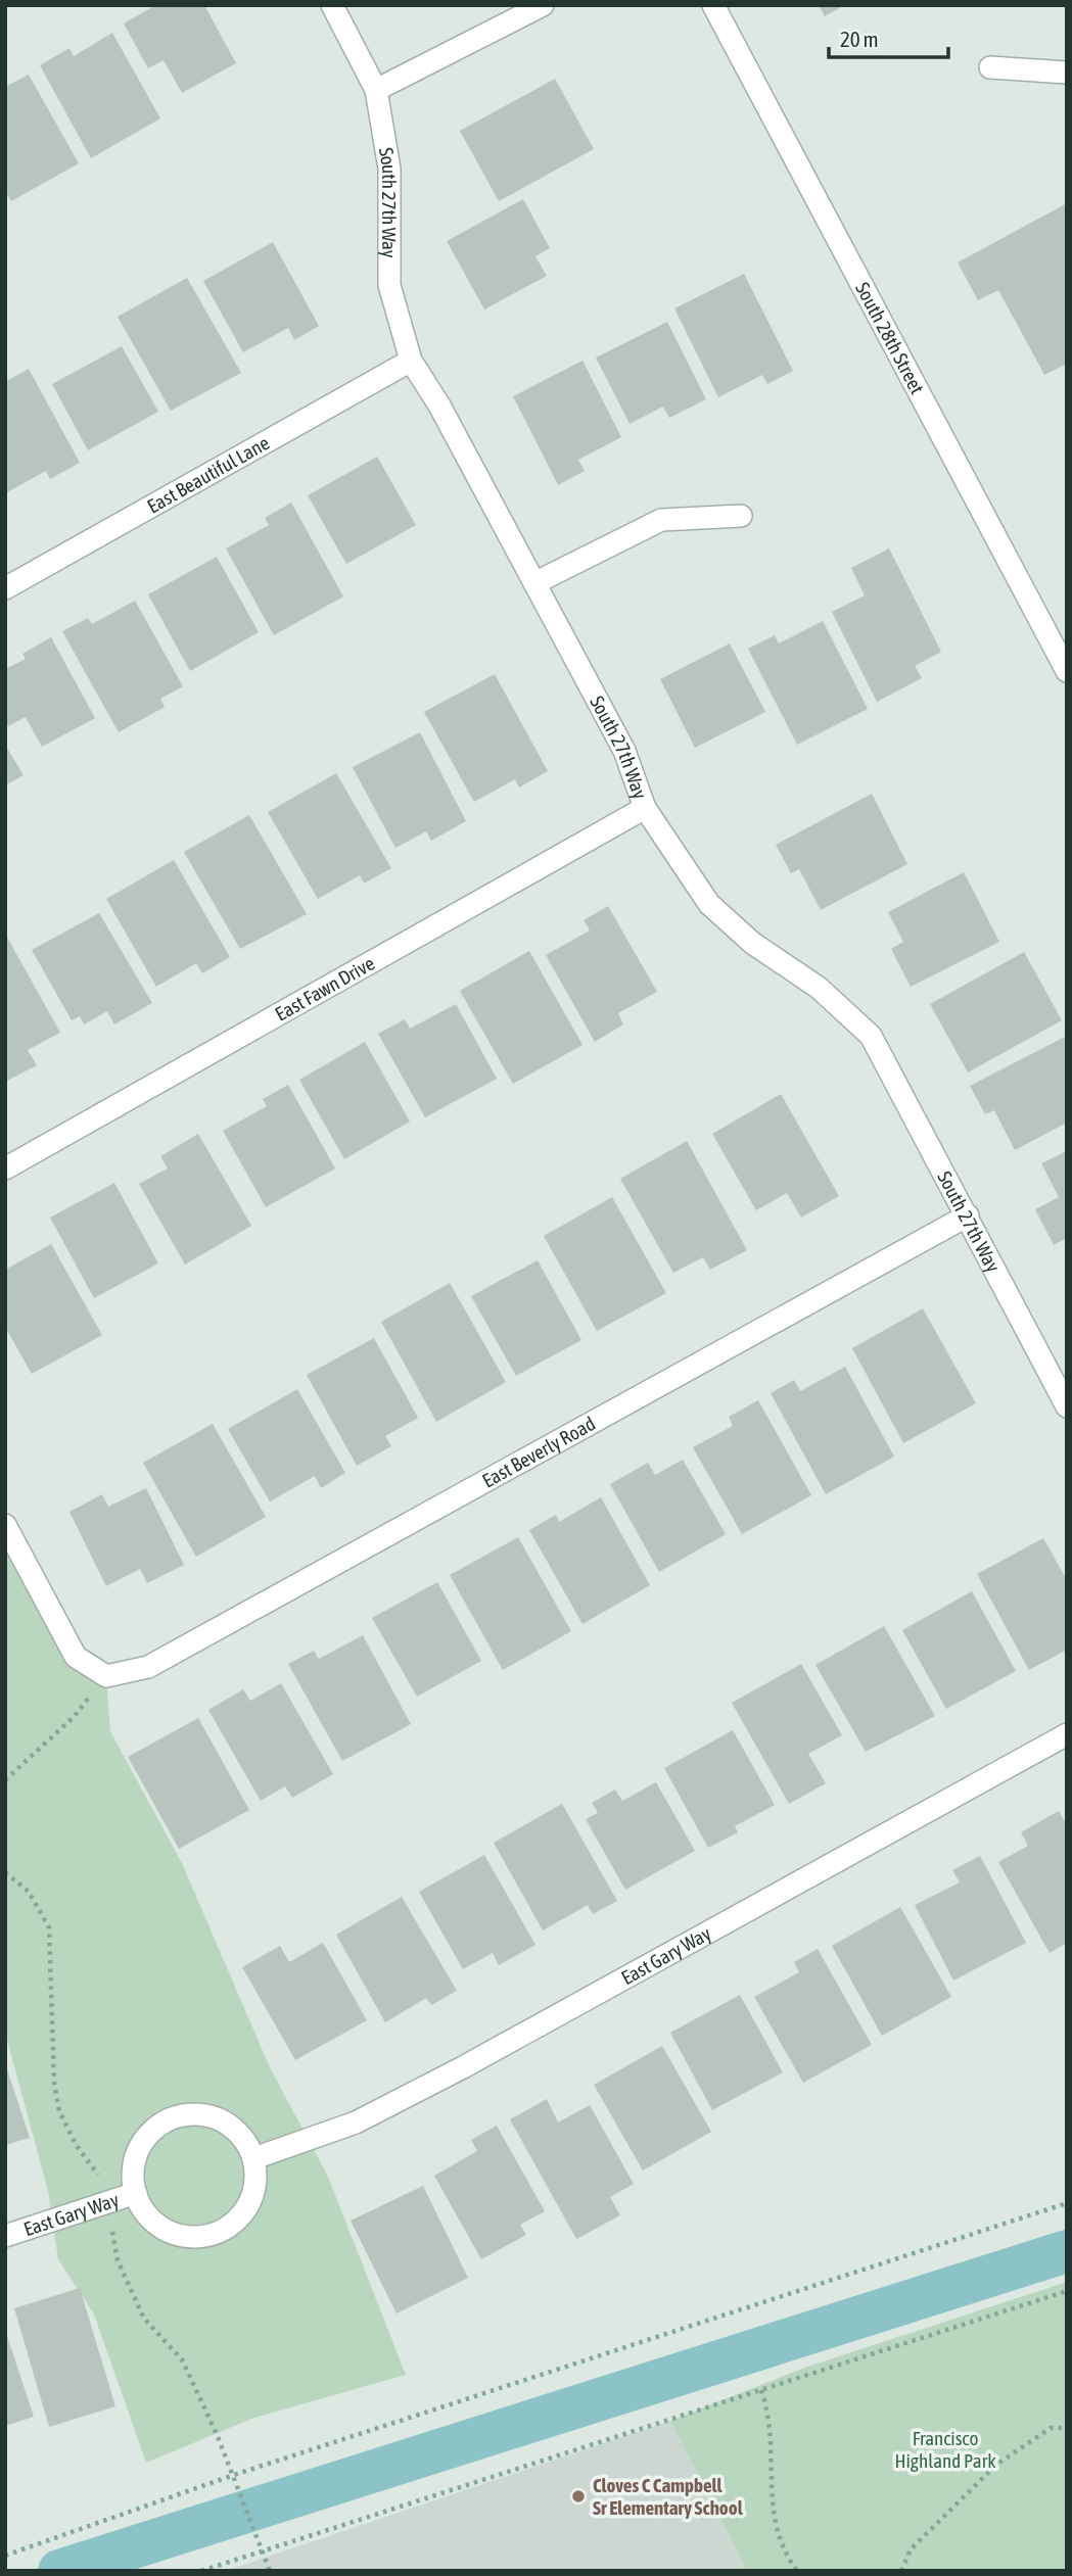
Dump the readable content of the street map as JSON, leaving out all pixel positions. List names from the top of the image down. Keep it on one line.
{"streets":{"street":["South 27th Way","South 28th Street","East Beautiful Lane","East Fawn Drive","East Beverly Road","East Gary Way"]},"crossings":[["South 27th Way","East Beautiful Lane"],["South 27th Way","East Fawn Drive"],["South 27th Way","East Beverly Road"]],"parks":["Francisco Highland Park"],"places":["Cloves C Campbell Sr Elementary School"],"scale_bar":"20 m"}
